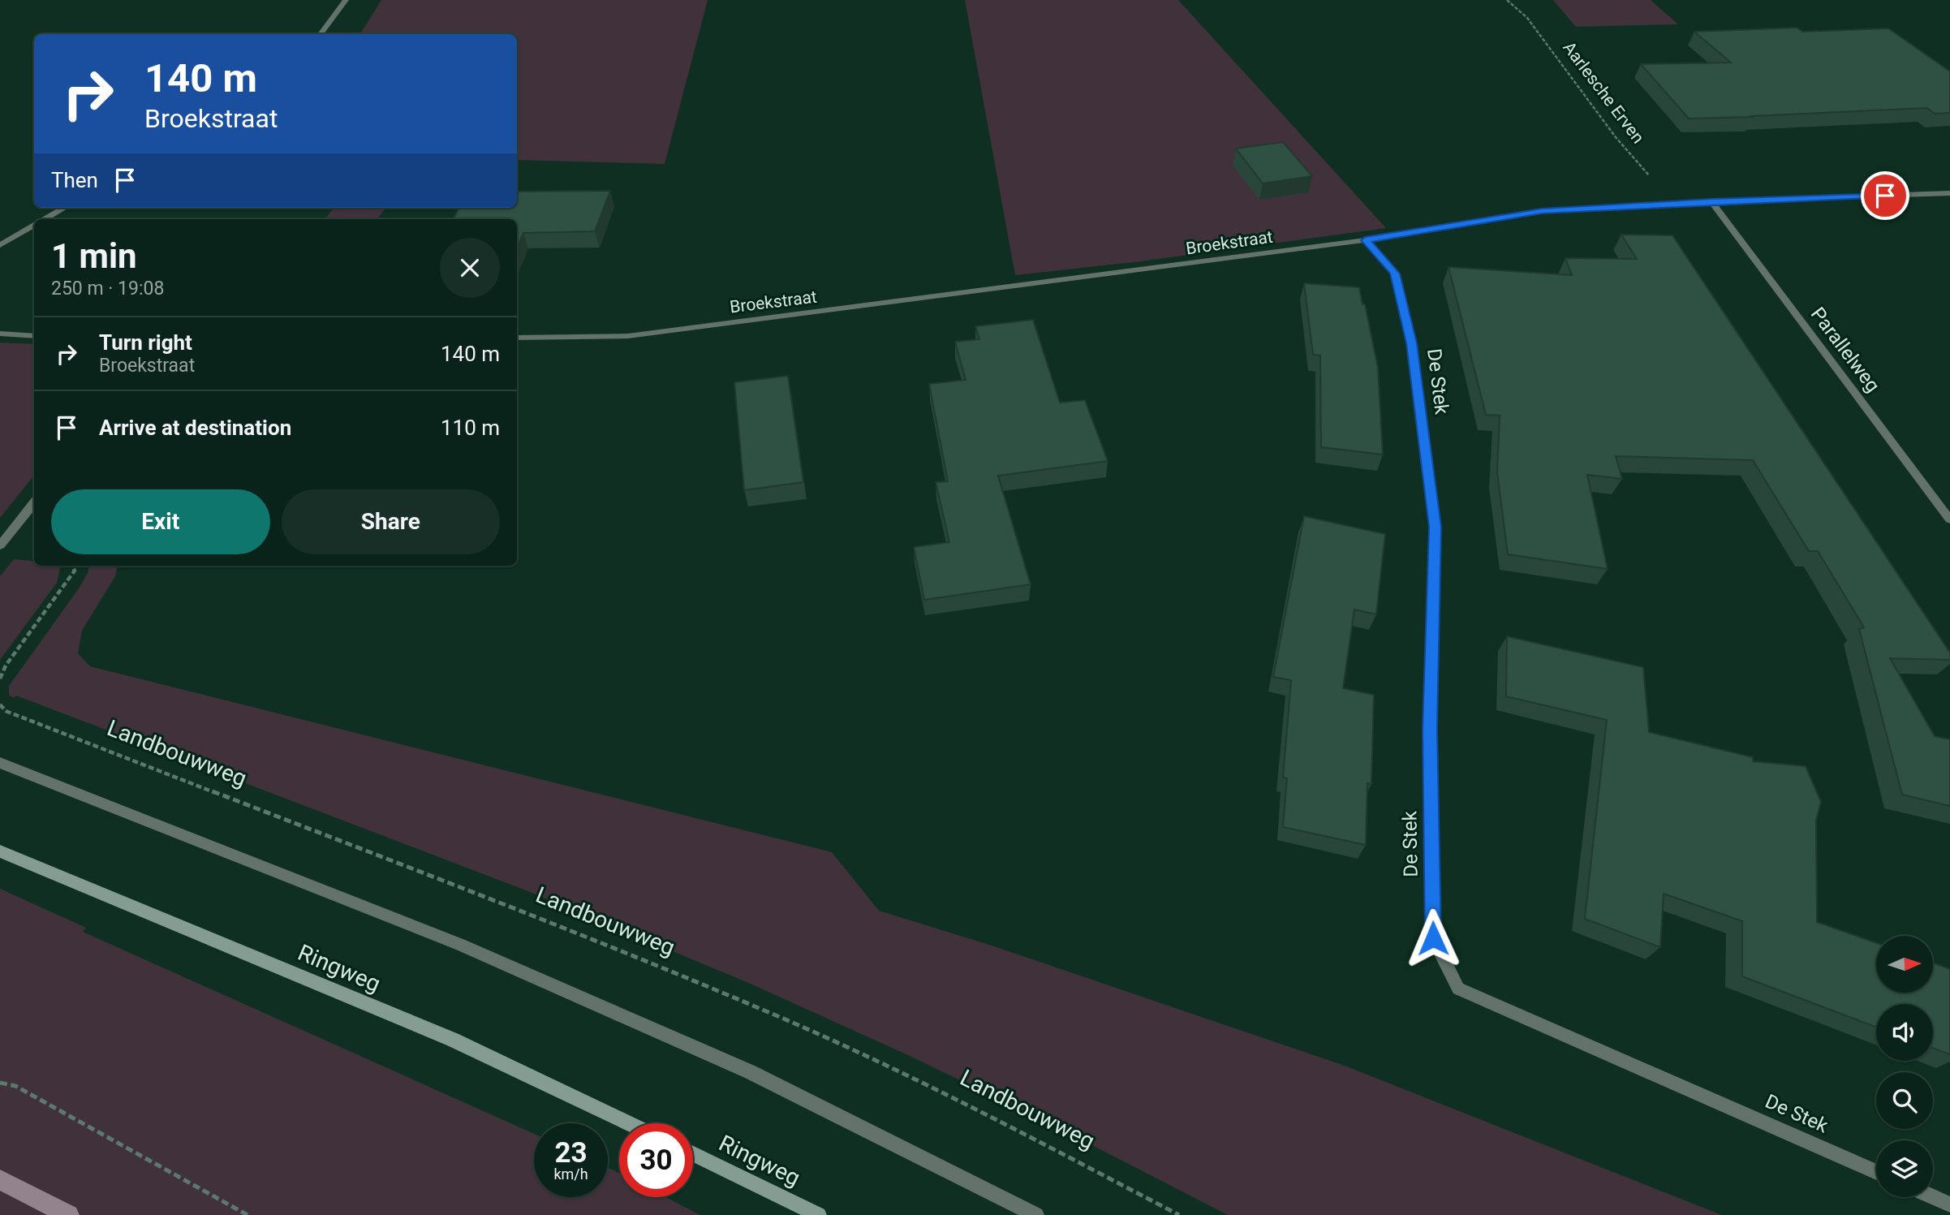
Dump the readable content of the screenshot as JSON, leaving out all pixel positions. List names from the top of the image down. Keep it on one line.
{"streets":{"main road":["Ringweg"],"street":["Broekstraat","Parallelweg","De Stek"],"path":["Aarlesche Erven","Landbouwweg"]},"crossings":[["Aarlesche Erven","Broekstraat"],["Broekstraat","Parallelweg"],["Broekstraat","De Stek"]],"north":"right","page":{"turn":["140 m","Broekstraat"],"then":"Then","heading":["1 min","250 m · 19:08"],"list":[{"name":"Turn right","note":"Broekstraat","value":"140 m"},{"name":"Arrive at destination","value":"110 m"}],"buttons":["Exit","Share"],"speed":"23 km/h","limit":"30"}}
